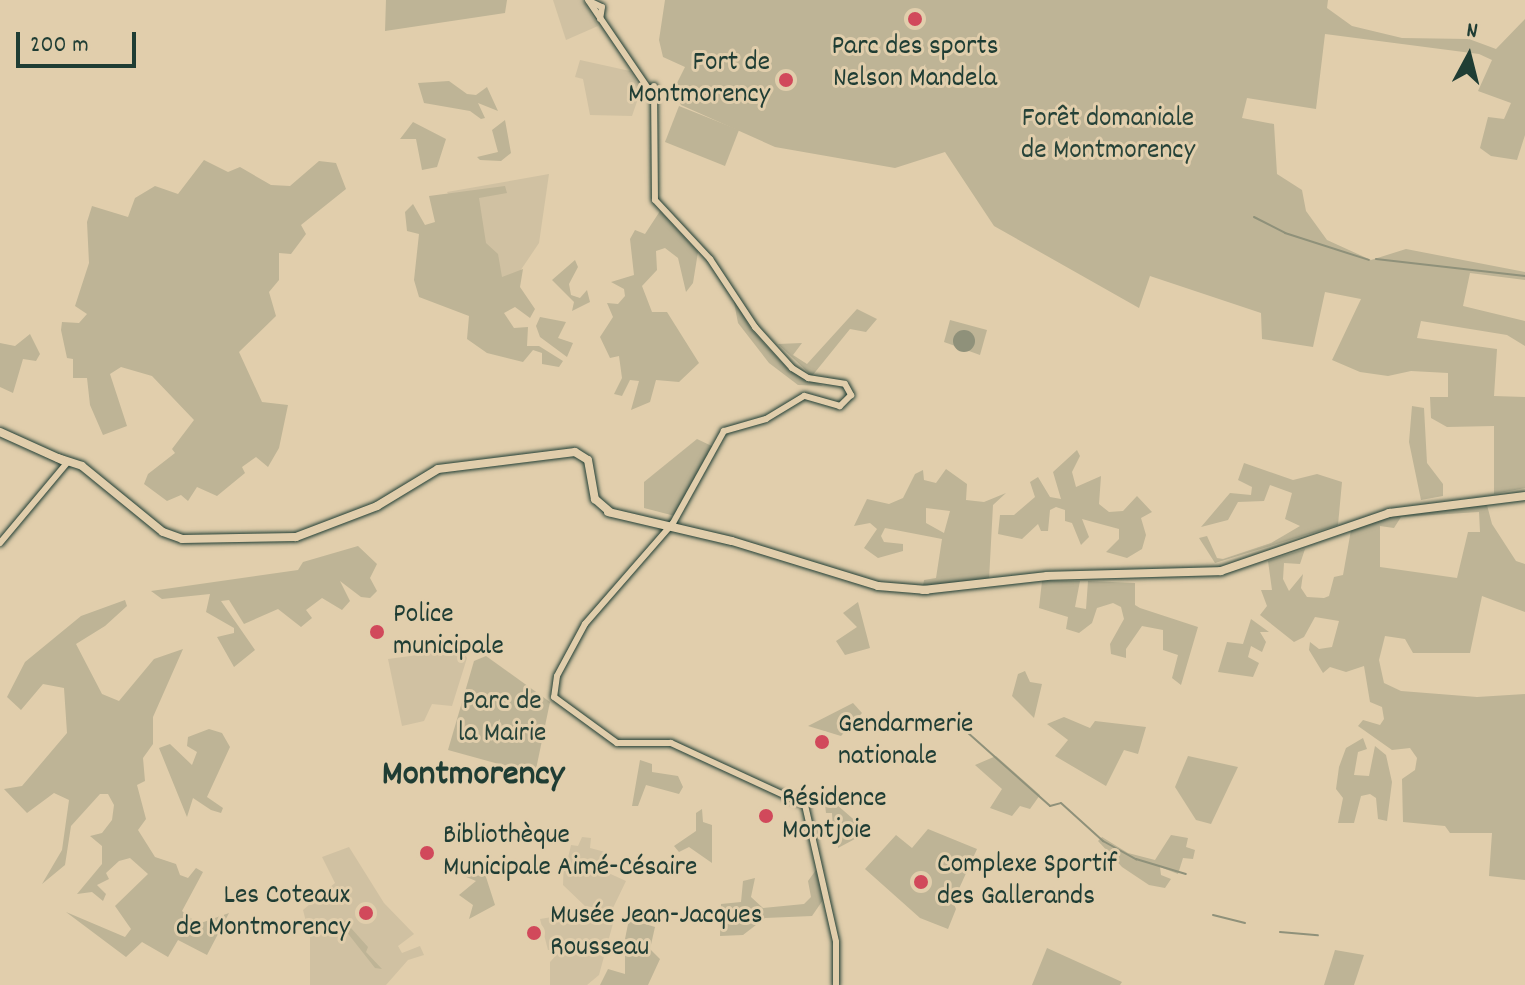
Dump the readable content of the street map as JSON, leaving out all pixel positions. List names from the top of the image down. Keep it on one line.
{"districts":["Montmorency"],"parks":["Forêt domaniale de Montmorency","Parc de la Mairie"],"places":["Parc des sports Nelson Mandela","Fort de Montmorency","Police municipale","Gendarmerie nationale","Résidence Montjoie","Bibliothèque Municipale Aimé-Césaire","Complexe Sportif des Gallerands","Les Coteaux de Montmorency","Musée Jean-Jacques Rousseau"],"scale_bar":"200 m","north":"top"}
